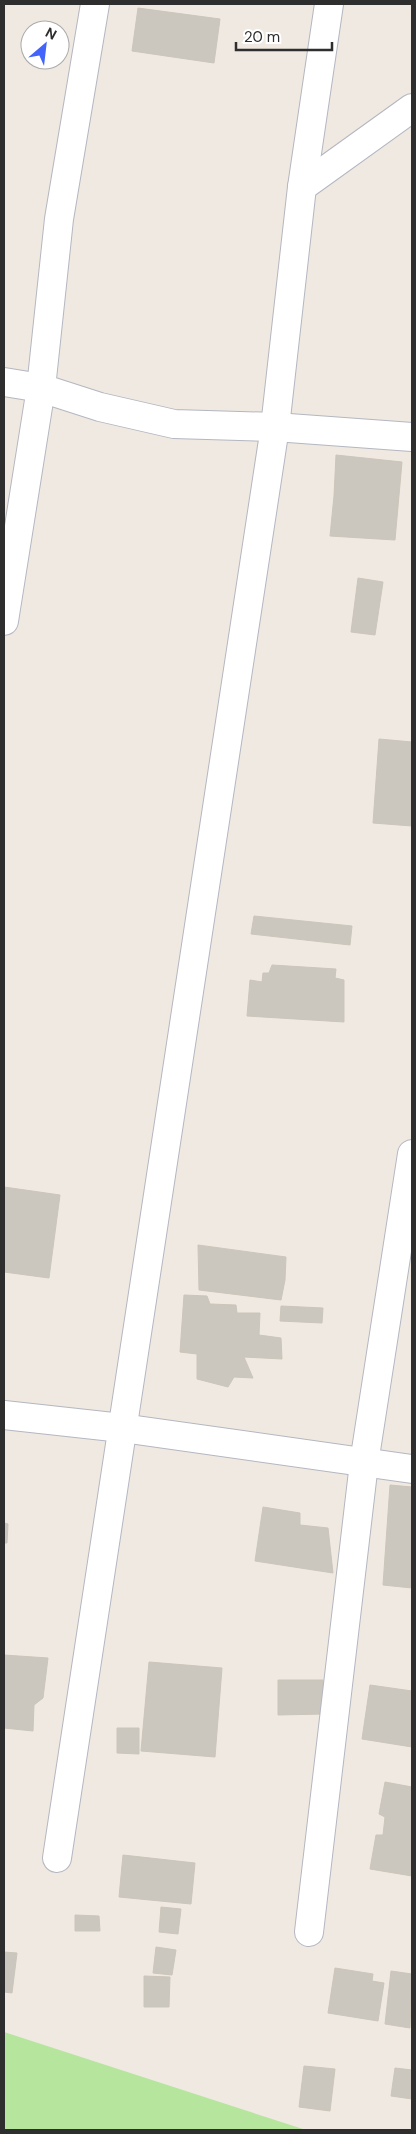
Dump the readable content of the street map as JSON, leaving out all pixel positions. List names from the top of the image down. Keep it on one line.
{"scale_bar":"20 m","north":"top right"}
